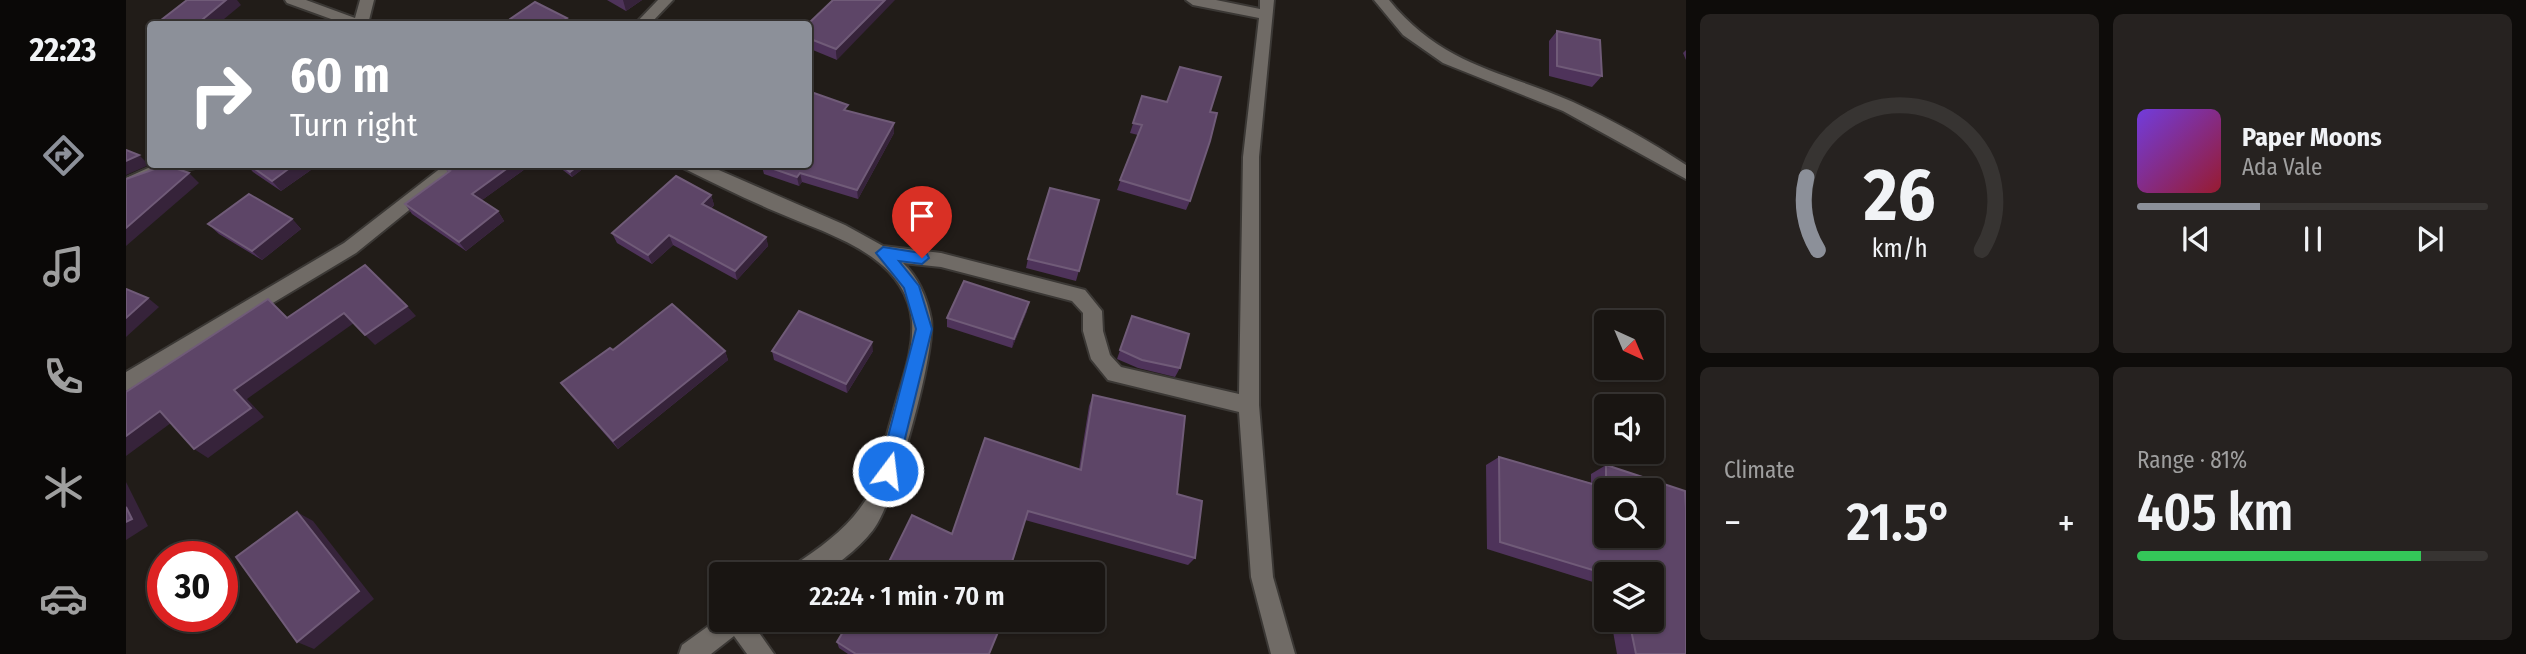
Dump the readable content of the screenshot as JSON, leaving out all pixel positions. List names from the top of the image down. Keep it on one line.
{"north":"bottom right","page":{"tabs":"22:23","turn":["60 m","Turn right"],"song":["Paper Moons","Ada Vale"],"tile":["Climate",["Range · 81%","405 km"]],"heat":["−","21.5°","+"],"limit":"30","trip":"22:24 · 1 min · 70 m","gauge":["26","km/h"]}}
